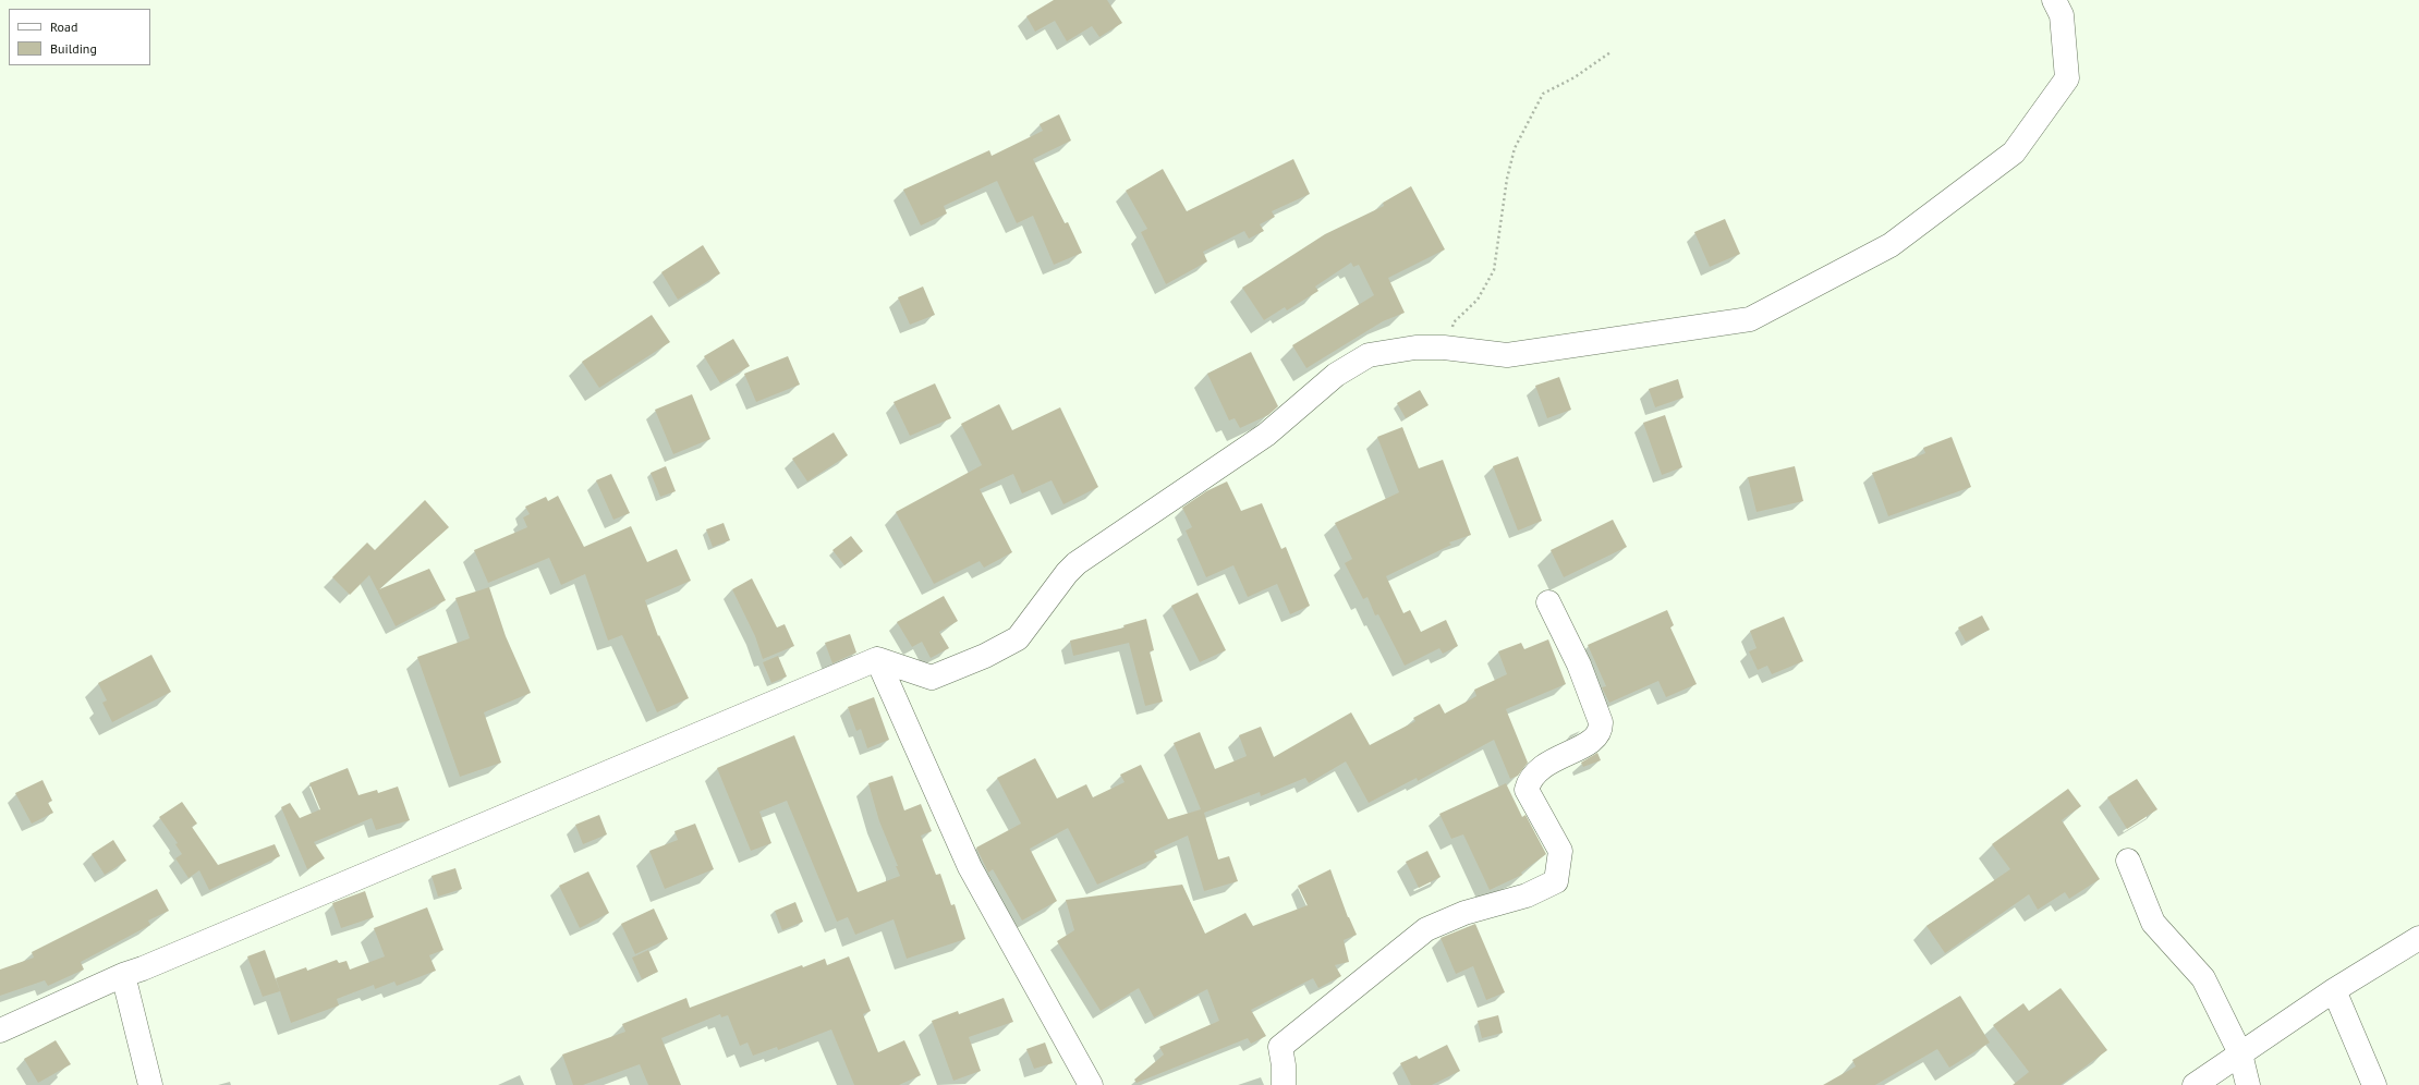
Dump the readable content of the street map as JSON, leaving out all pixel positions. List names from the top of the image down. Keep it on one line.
{"legend":["Road","Building"]}
